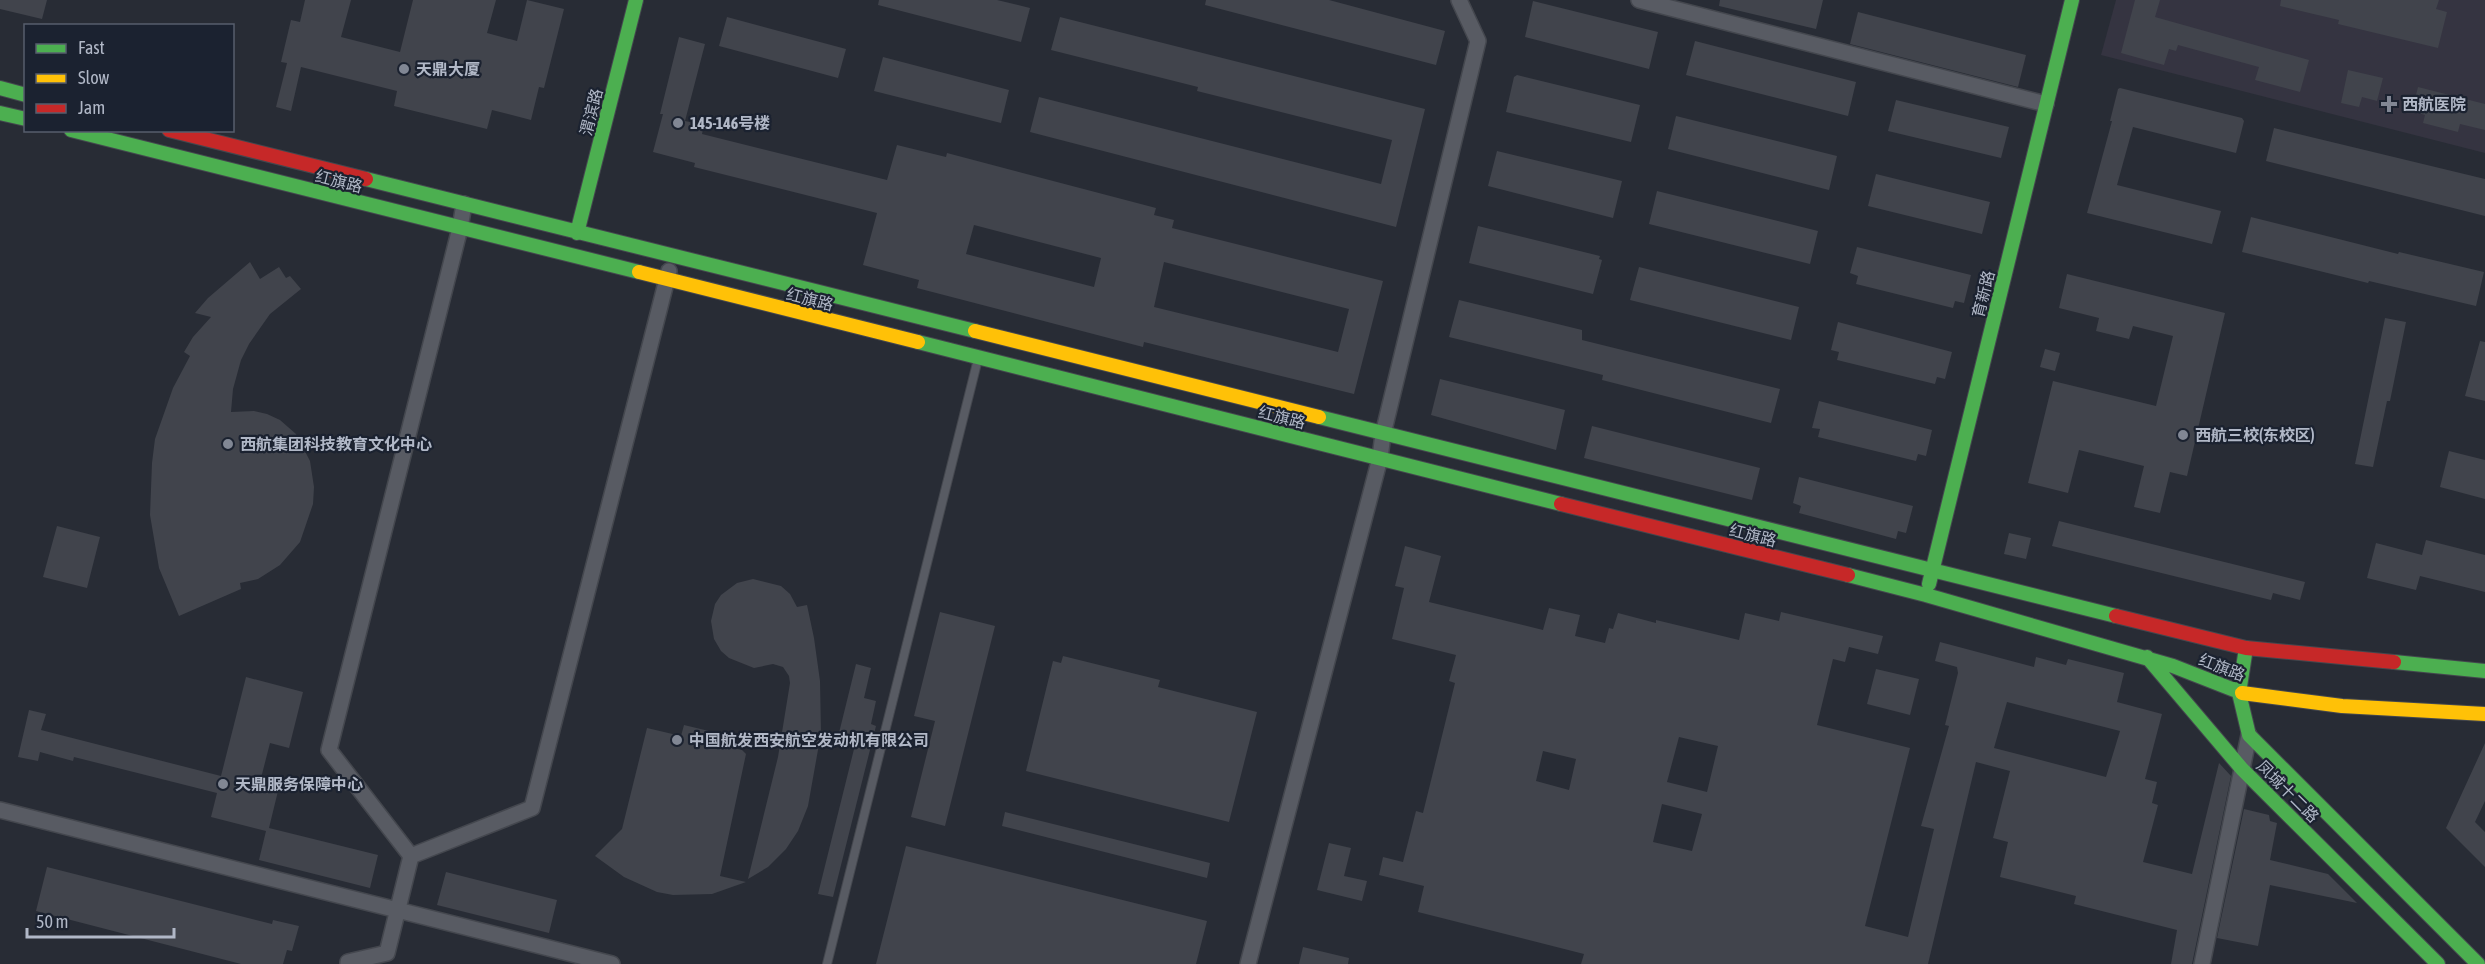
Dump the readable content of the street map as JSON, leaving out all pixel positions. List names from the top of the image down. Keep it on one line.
{"streets":{"main road":["渭滨路","红旗路","育新路","凤城十二路"]},"crossings":[["渭滨路","红旗路"],["红旗路","育新路"],["红旗路","凤城十二路"]],"places":{"other":["天鼎大厦","145-146号楼","西航三校(东校区)","西航集团科技教育文化中心","中国航发西安航空发动机有限公司","天鼎服务保障中心"],"health":["西航医院"]},"legend":["Fast","Slow","Jam"],"scale_bar":"50 m"}
